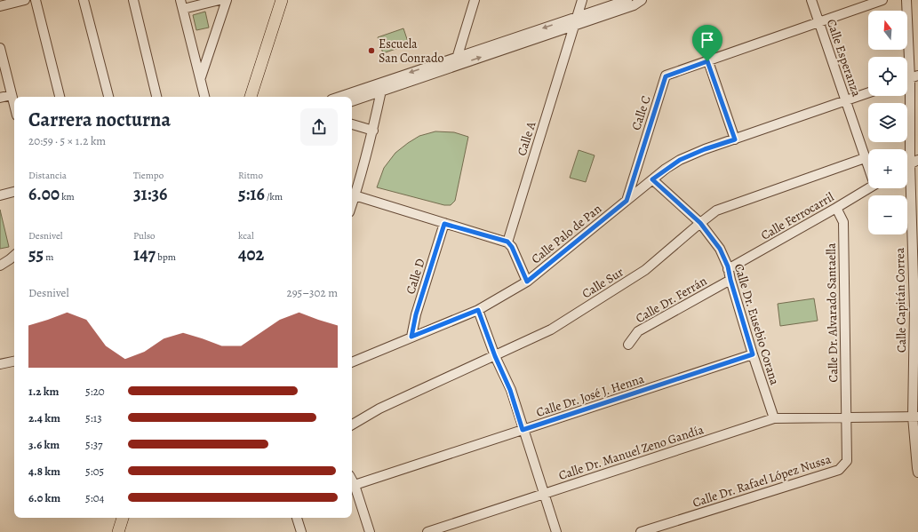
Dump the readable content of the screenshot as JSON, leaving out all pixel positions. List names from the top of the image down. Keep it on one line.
{"streets":{"street":["Calle Esperanza","Calle C","Calle A","Calle Ferrocarril","Calle Palo de Pan","Calle D","Calle Sur","Calle Dr. Ferrán","Calle Capitán Correa","Calle Dr. Alvarado Santaella","Calle Dr. Eusebio Corana","Calle Dr. José J. Henna","Calle Dr. Manuel Zeno Gandía","Calle Dr. Rafael López Nussa"]},"crossings":[["Calle Esperanza","Calle Palo de Pan"],["Calle Esperanza","Calle Sur"],["Calle C","Calle Palo de Pan"],["Calle Ferrocarril","Calle Dr. Alvarado Santaella"],["Calle Ferrocarril","Calle Dr. Eusebio Corana"],["Calle Palo de Pan","Calle D"],["Calle Palo de Pan","Calle Dr. Eusebio Corana"],["Calle Sur","Calle Dr. Eusebio Corana"],["Calle Dr. Ferrán","Calle Dr. Eusebio Corana"],["Calle Capitán Correa","Calle Dr. Manuel Zeno Gandía"],["Calle Dr. Alvarado Santaella","Calle Dr. Manuel Zeno Gandía"],["Calle Dr. Alvarado Santaella","Calle Dr. Rafael López Nussa"],["Calle Dr. Eusebio Corana","Calle Dr. José J. Henna"],["Calle Dr. Eusebio Corana","Calle Dr. Manuel Zeno Gandía"],["Calle Dr. Manuel Zeno Gandía","Calle Dr. Rafael López Nussa"]],"places":["Escuela San Conrado"],"north":"top","page":{"map_buttons":["+","−"],"heading":["Carrera nocturna","20:59 · 5 × 1.2 km"],"stats":[["Distancia","6.00 km"],["Tiempo","31:36"],["Ritmo","5:16 /km"],["Desnivel","55 m"],["Pulso","147 bpm"],["kcal","402"]],"chart":["Desnivel","295–302 m"],"list":[{"name":"1.2 km","note":"5:20"},{"name":"2.4 km","note":"5:13"},{"name":"3.6 km","note":"5:37"},{"name":"4.8 km","note":"5:05"},{"name":"6.0 km","note":"5:04"}]}}
